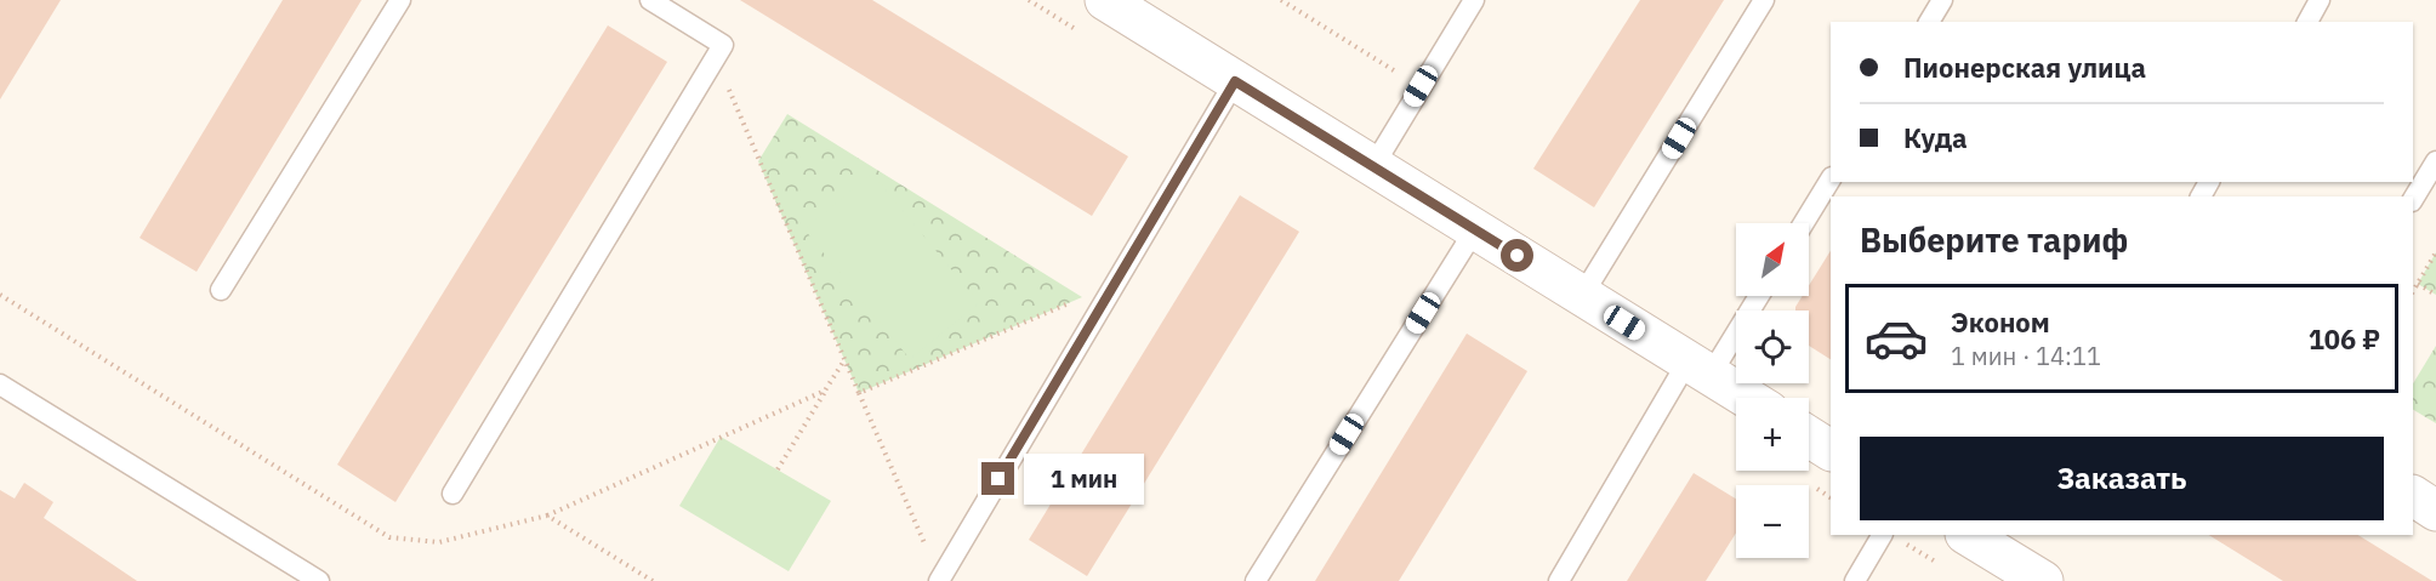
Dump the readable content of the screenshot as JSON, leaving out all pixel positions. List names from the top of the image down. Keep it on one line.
{"north":"top right","page":{"banner":["Пионерская улица","Куда"],"heading":"Выберите тариф","map_buttons":["+","−"],"list":[{"name":"Эконом","note":"1 мин · 14:11","value":"106 ₽"}],"buttons":"Заказать","bubble":"1 мин"}}
